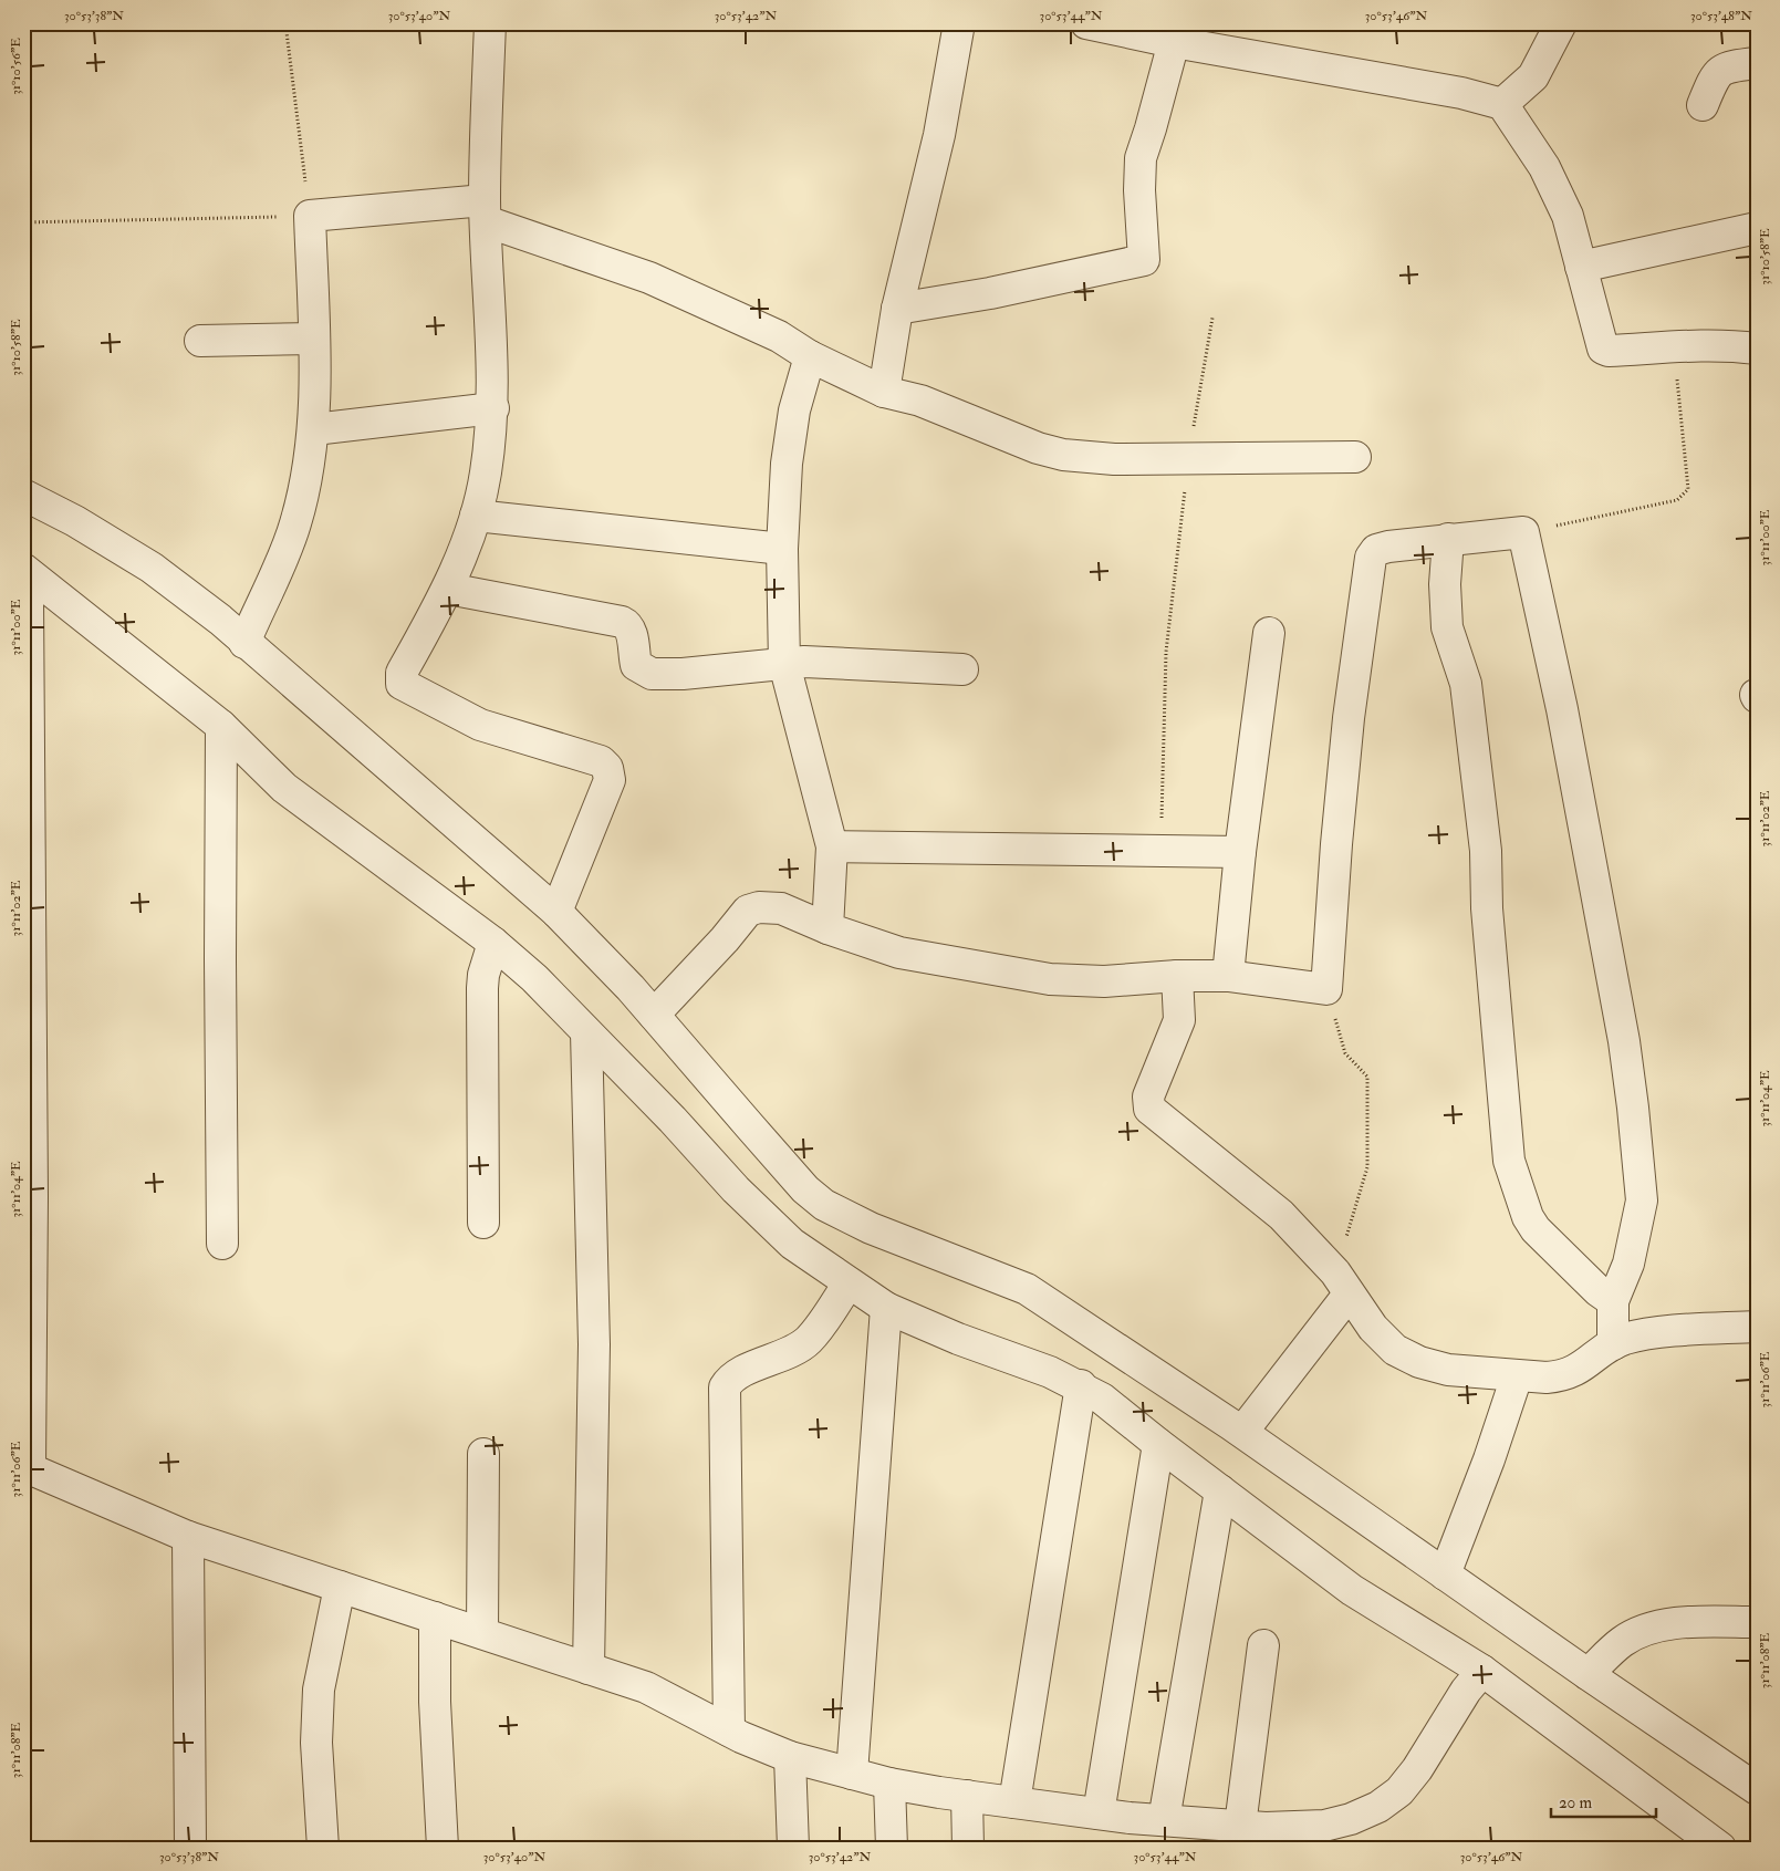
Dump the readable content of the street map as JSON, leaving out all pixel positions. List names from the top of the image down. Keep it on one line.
{"scale_bar":"20 m","coordinates":["30°53'38\"N","30°53'40\"N","30°53'42\"N","30°53'44\"N","30°53'46\"N","30°53'48\"N","31°10'56\"E","31°10'58\"E","31°11'00\"E","31°11'02\"E","31°11'04\"E","31°11'06\"E","31°11'08\"E"]}
